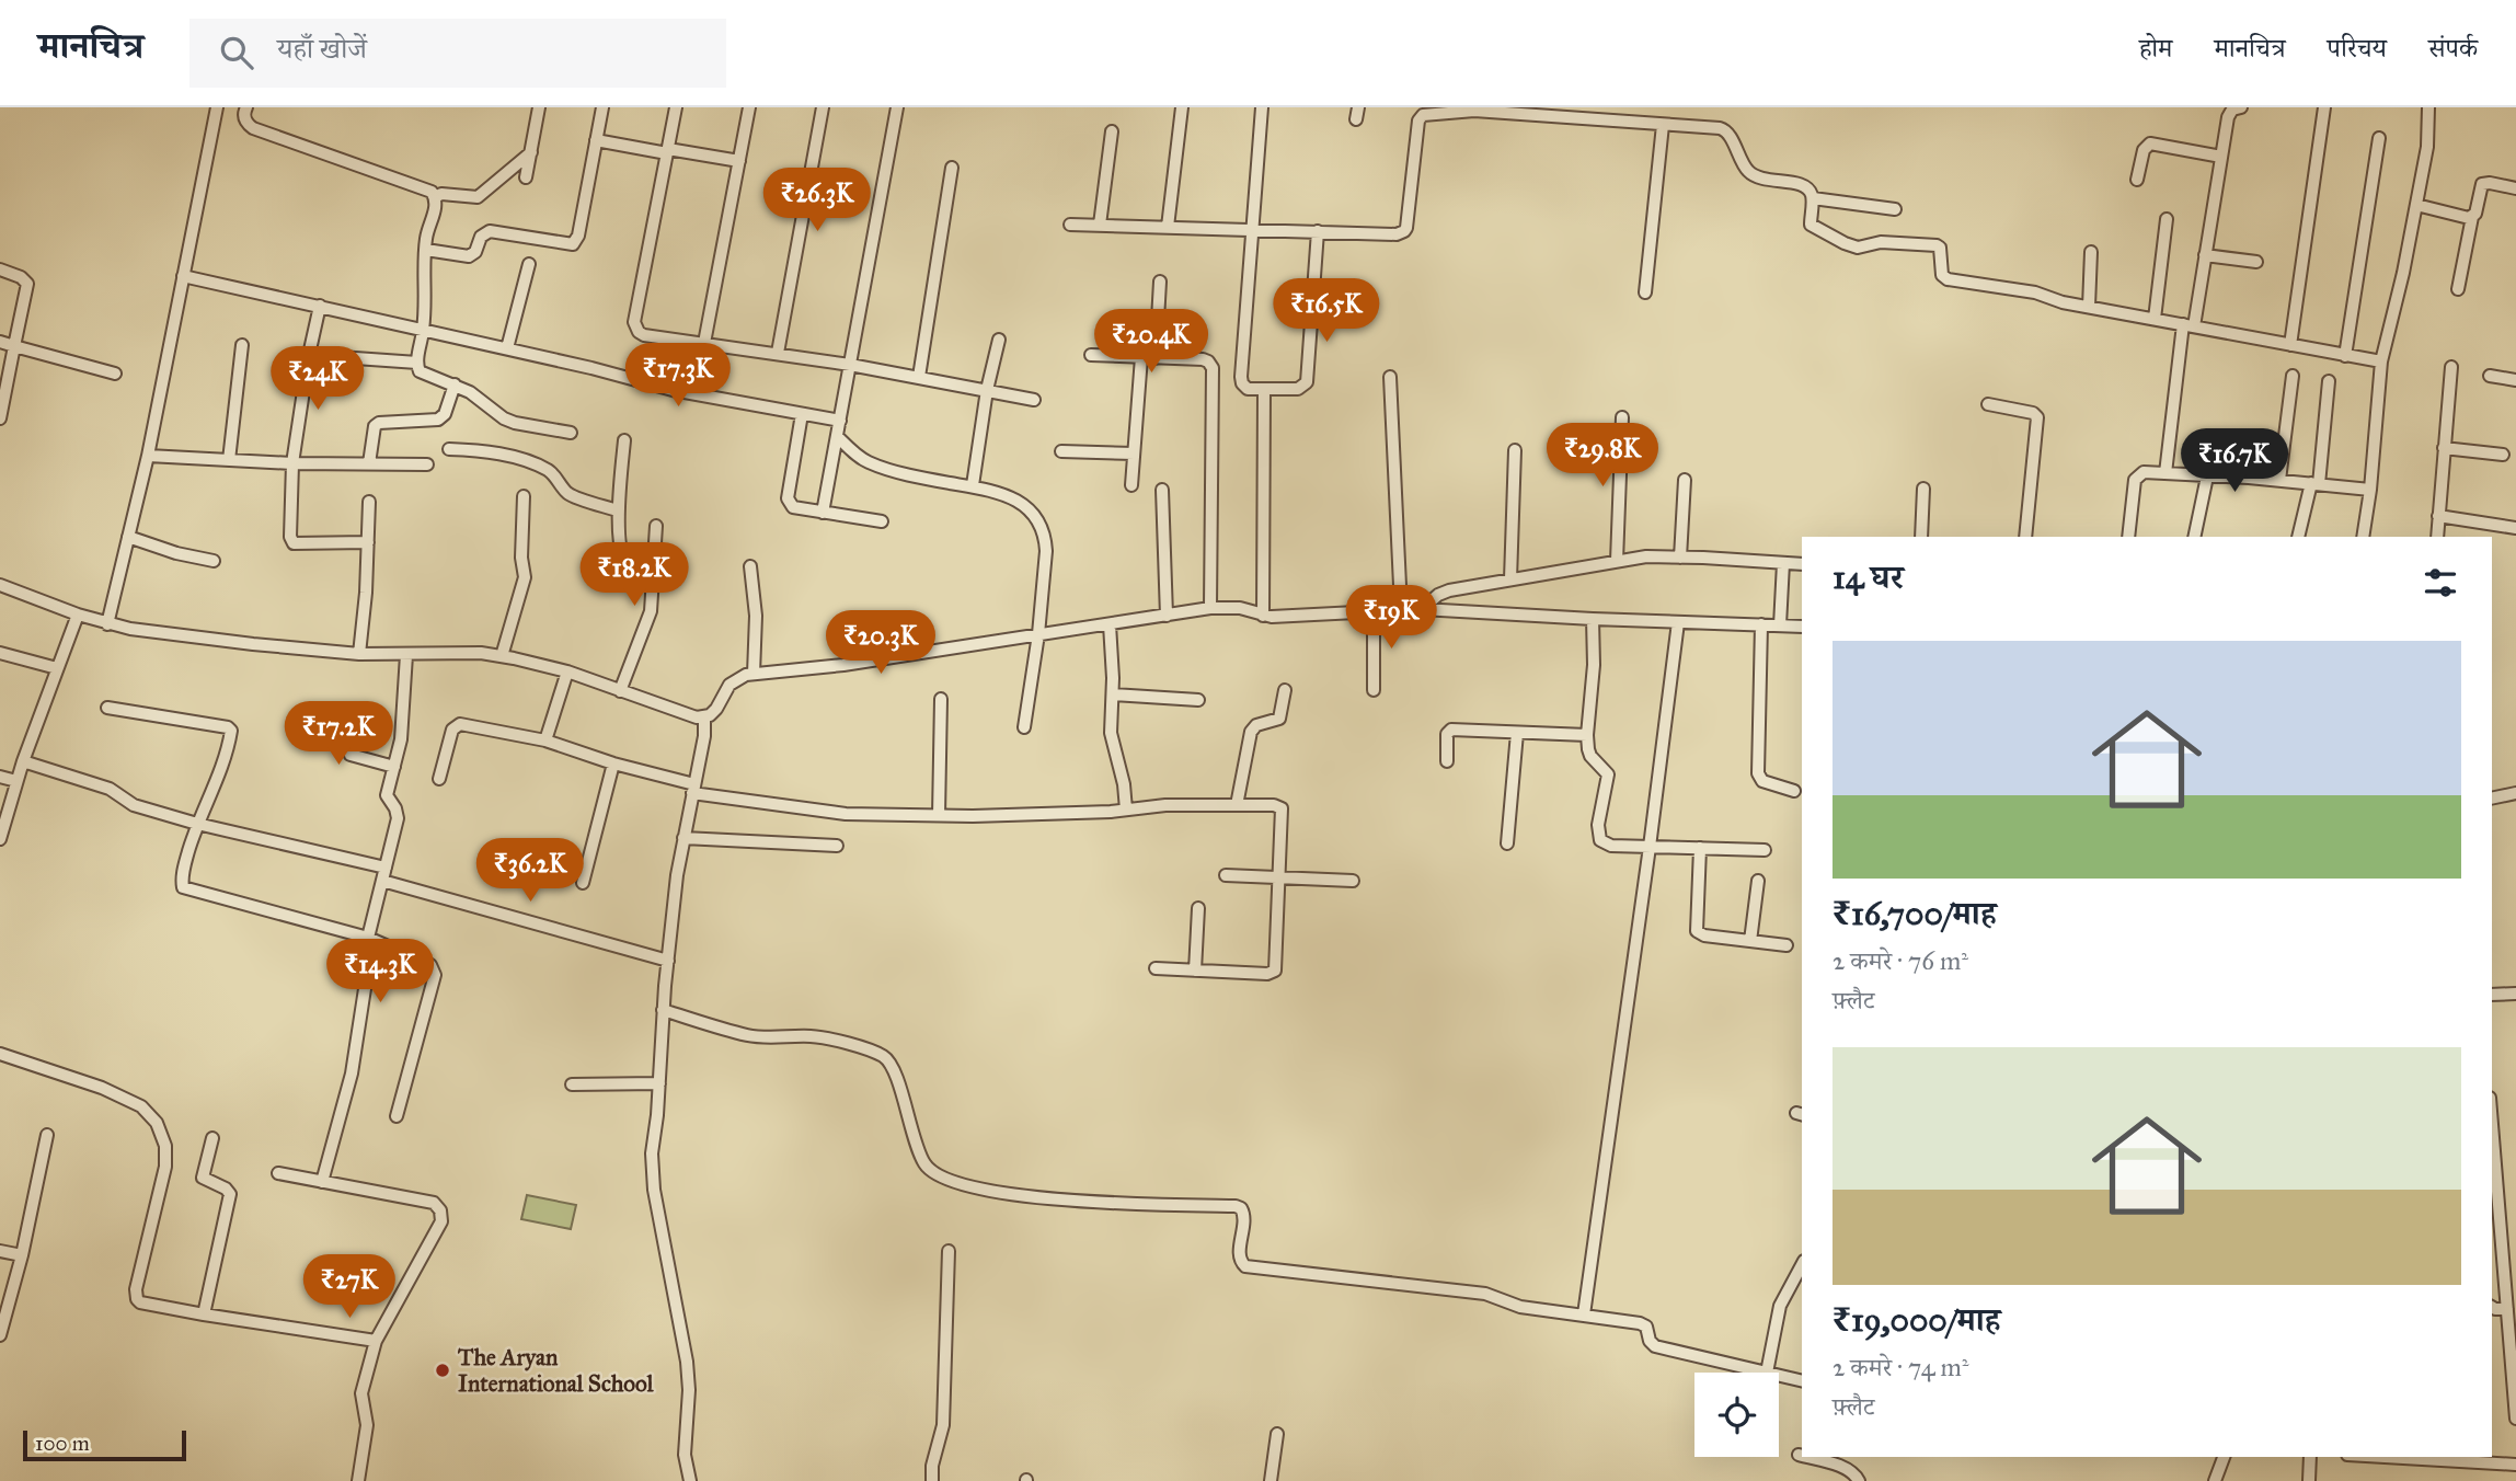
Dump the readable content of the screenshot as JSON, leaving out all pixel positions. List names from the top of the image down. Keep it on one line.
{"places":["The Aryan International School"],"scale_bar":"100 m","page":{"header":"मानचित्र","search":"यहाँ खोजें","nav":["होम","मानचित्र","परिचय","संपर्क"],"price":["₹26.3K","₹16.5K","₹20.4K","₹17.3K","₹24K","₹29.8K","₹16.7K","₹18.2K","₹19K","₹20.3K","₹17.2K","₹36.2K","₹14.3K","₹27K"],"heading":"14 घर","list":[{"name":"₹16,700/माह","note":"2 कमरे · 76 m² · फ़्लैट"},{"name":"₹19,000/माह","note":"2 कमरे · 74 m² · फ़्लैट"}],"scale":"100 m"}}
